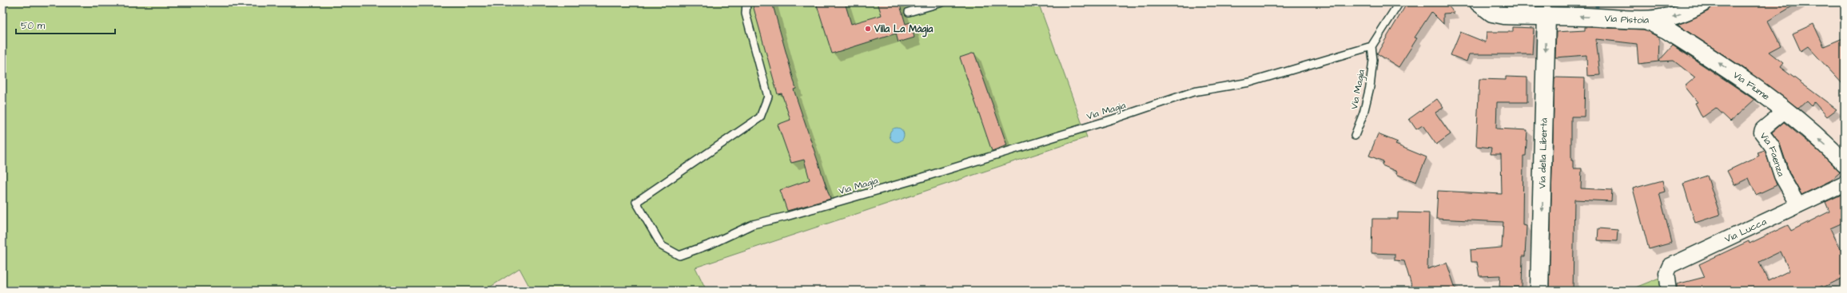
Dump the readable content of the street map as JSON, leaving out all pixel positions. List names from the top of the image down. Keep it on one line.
{"streets":{"street":["Via Pistoia","Via Fiume","Via della Libertà","Via Faenza","Via Lucca"],"lane":["Via Magia"]},"crossings":[["Via Pistoia","Via Fiume"],["Via Pistoia","Via della Libertà"],["Via Fiume","Via Faenza"],["Via Faenza","Via Lucca"]],"one_way":["Via Pistoia","Via Fiume","Via della Libertà"],"places":["Villa La Màgia"],"scale_bar":"50 m"}
